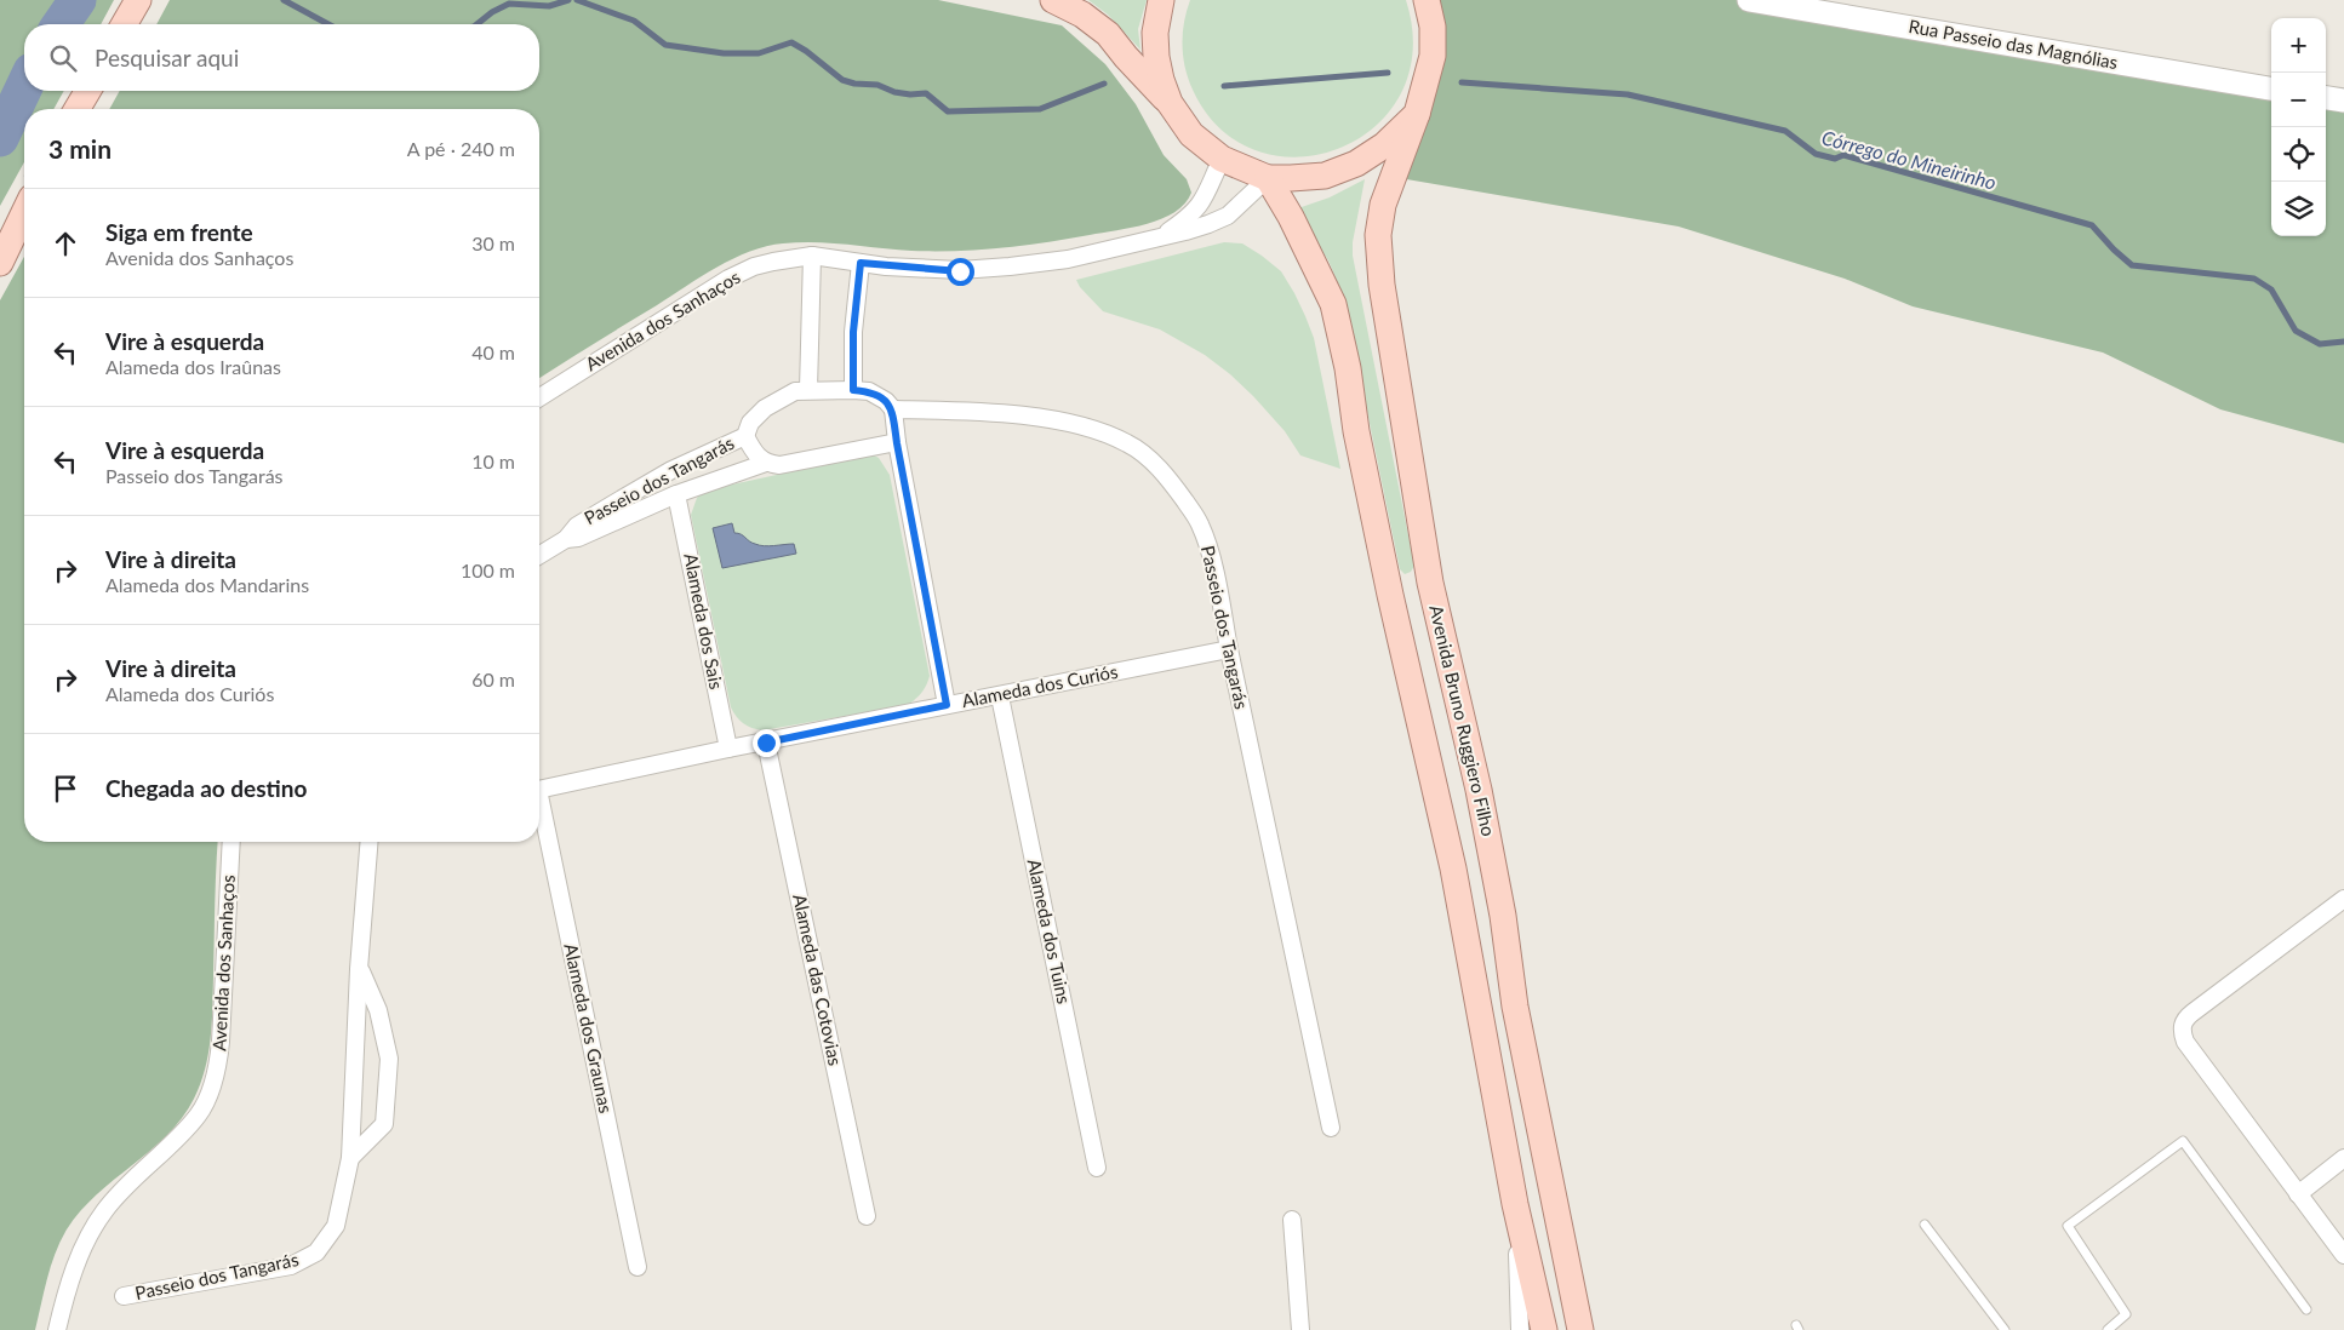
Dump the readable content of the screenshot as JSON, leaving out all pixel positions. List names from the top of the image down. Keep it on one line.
{"streets":{"main road":["Avenida Bruno Ruggiero Filho"],"street":["Rua Passeio das Magnólias","Avenida dos Sanhaços","Passeio dos Tangarás","Alameda dos Sais","Alameda dos Curiós","Alameda dos Tuins","Alameda das Cotovias","Alameda dos Graunas"]},"crossings":[["Passeio dos Tangarás","Alameda dos Sais"],["Passeio dos Tangarás","Alameda dos Curiós"],["Alameda dos Sais","Alameda dos Curiós"],["Alameda dos Curiós","Alameda dos Tuins"],["Alameda dos Curiós","Alameda das Cotovias"]],"water":["Córrego do Mineirinho"],"page":{"map_buttons":["+","−"],"search":"Pesquisar aqui","heading":["3 min","A pé · 240 m"],"list":[["Siga em frente","Avenida dos Sanhaços","30 m"],["Vire à esquerda","Alameda dos Iraûnas","40 m"],["Vire à esquerda","Passeio dos Tangarás","10 m"],["Vire à direita","Alameda dos Mandarins","100 m"],["Vire à direita","Alameda dos Curiós","60 m"],"Chegada ao destino"]}}
